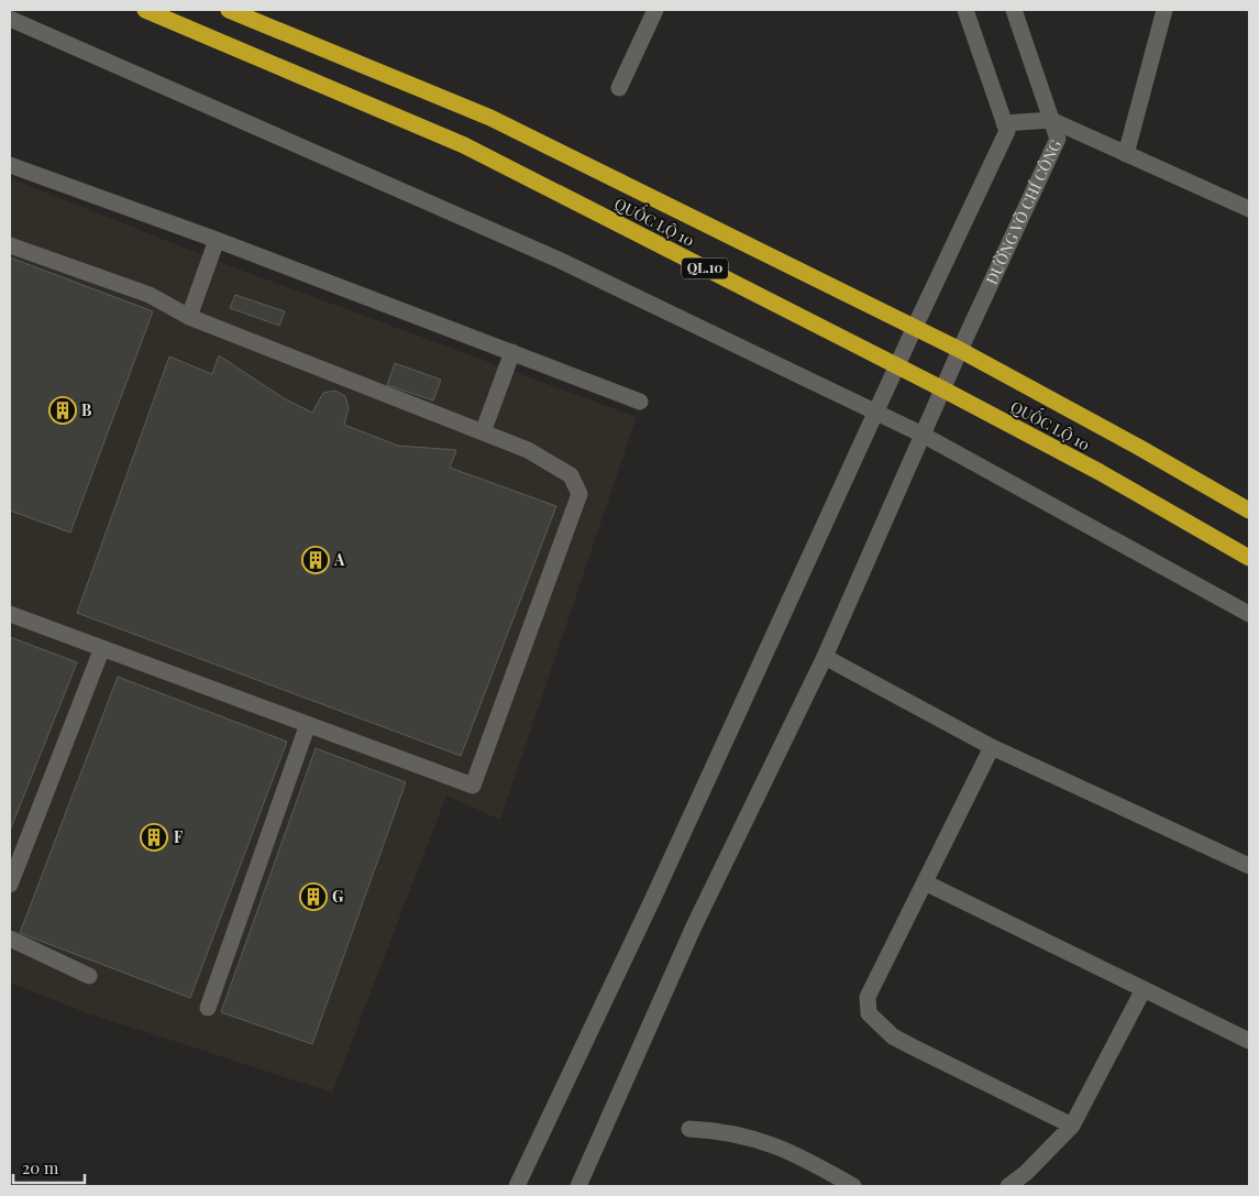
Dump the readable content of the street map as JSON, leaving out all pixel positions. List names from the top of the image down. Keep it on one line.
{"streets":{"highway":["QUỐC LỘ 10","QL.10"],"street":["ĐƯỜNG VÕ CHÍ CÔNG"]},"crossings":[["ĐƯỜNG VÕ CHÍ CÔNG","QUỐC LỘ 10"]],"places":{"building":["B","A","F","G"]},"scale_bar":"20 m"}
